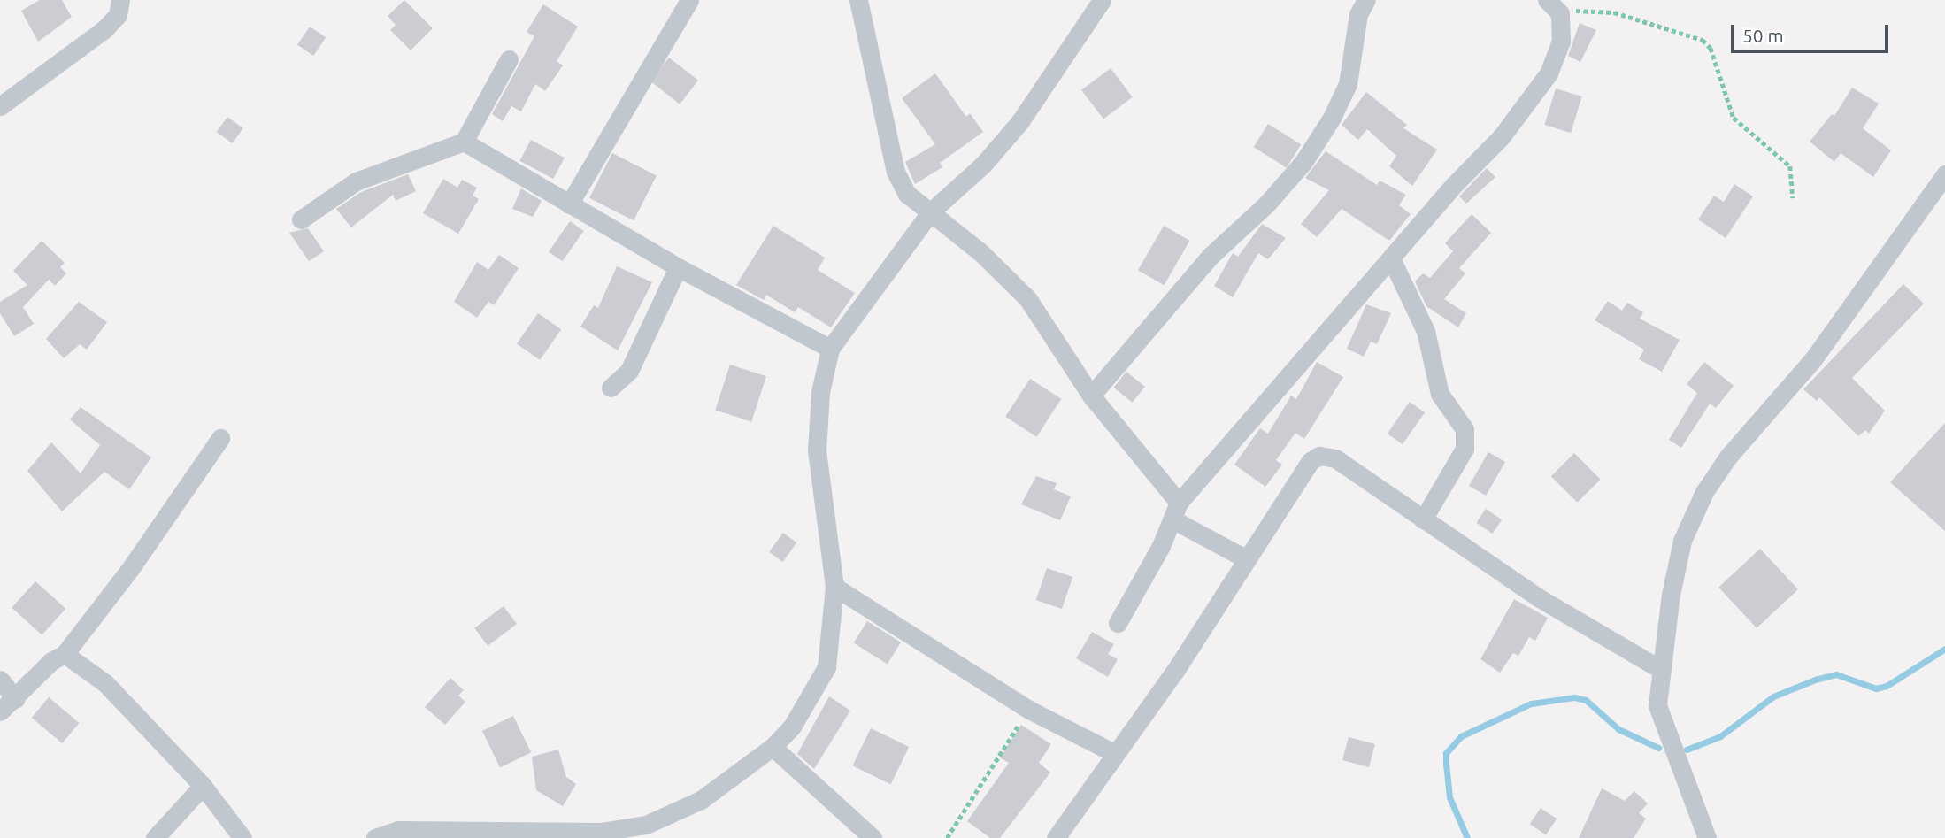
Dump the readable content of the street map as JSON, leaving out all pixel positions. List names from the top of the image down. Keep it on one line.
{"scale_bar":"50 m"}
